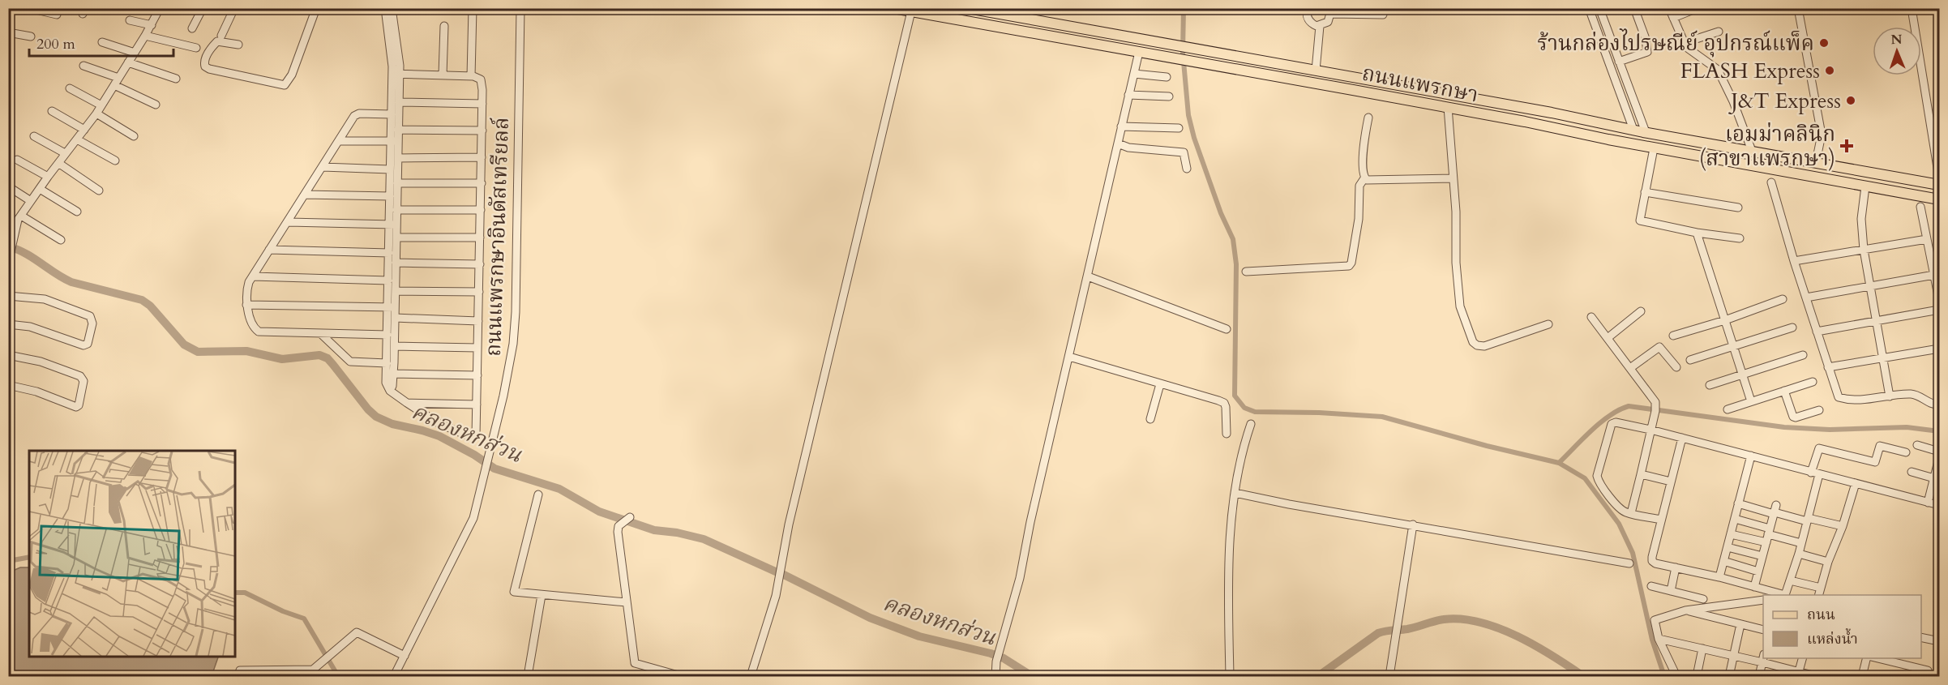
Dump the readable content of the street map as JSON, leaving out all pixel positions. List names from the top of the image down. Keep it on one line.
{"streets":{"main road":["ถนนแพรกษา"],"street":["ถนนแพรกษาอินดัสเทรียลล์"]},"water":["คลองหกส่วน"],"places":{"other":["ร้านกล่องไปรษณีย์ อุปกรณ์แพ็ค","FLASH Express","J&T Express"],"health":["เอมม่าคลินิก (สาขาแพรกษา)"]},"legend":["ถนน","แหล่งน้ำ"],"scale_bar":"200 m","north":"top"}
